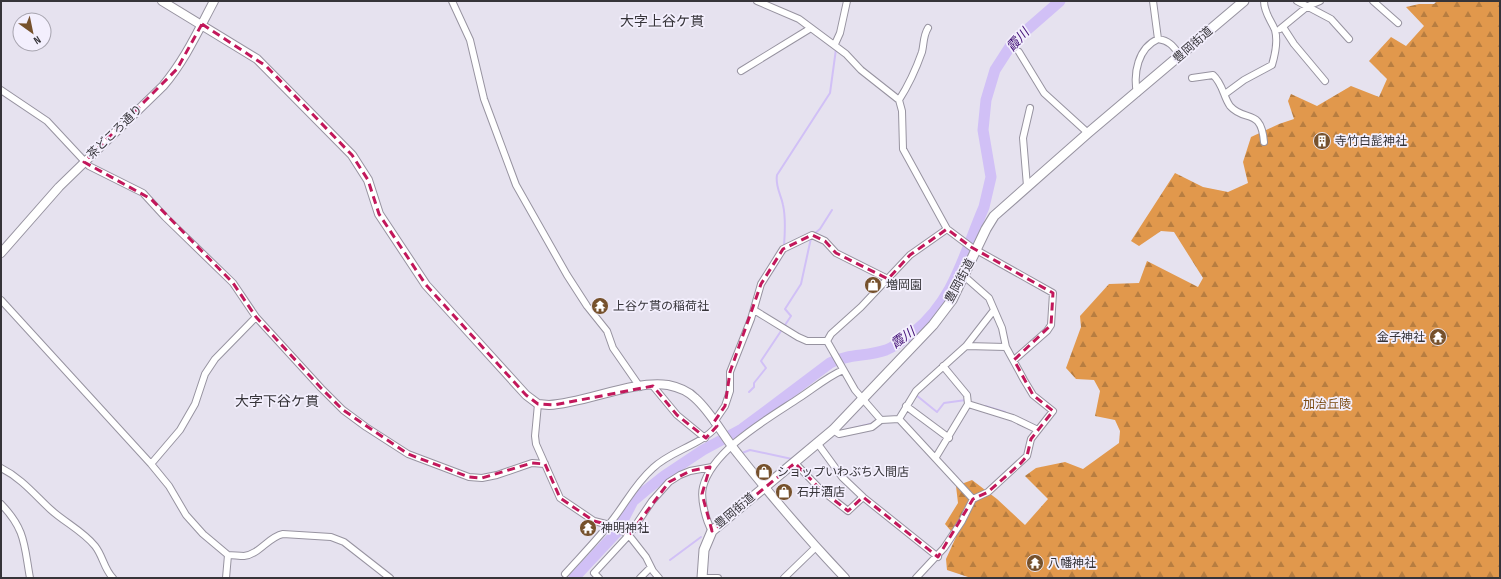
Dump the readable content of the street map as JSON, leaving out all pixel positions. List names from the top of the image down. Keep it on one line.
{"streets":{"main road":["豊岡街道"],"street":["茶どころ通り"]},"districts":["大字上谷ケ貫","大字下谷ケ貫"],"water":["霞川"],"parks":["加治丘陵"],"places":{"building":["寺竹白髭神社"],"shop":["増岡園","ショップいわぶち入間店","石井酒店"],"temple":["上谷ケ貫の稲荷社","金子神社","神明神社","八幡神社"]},"north":"bottom right"}
